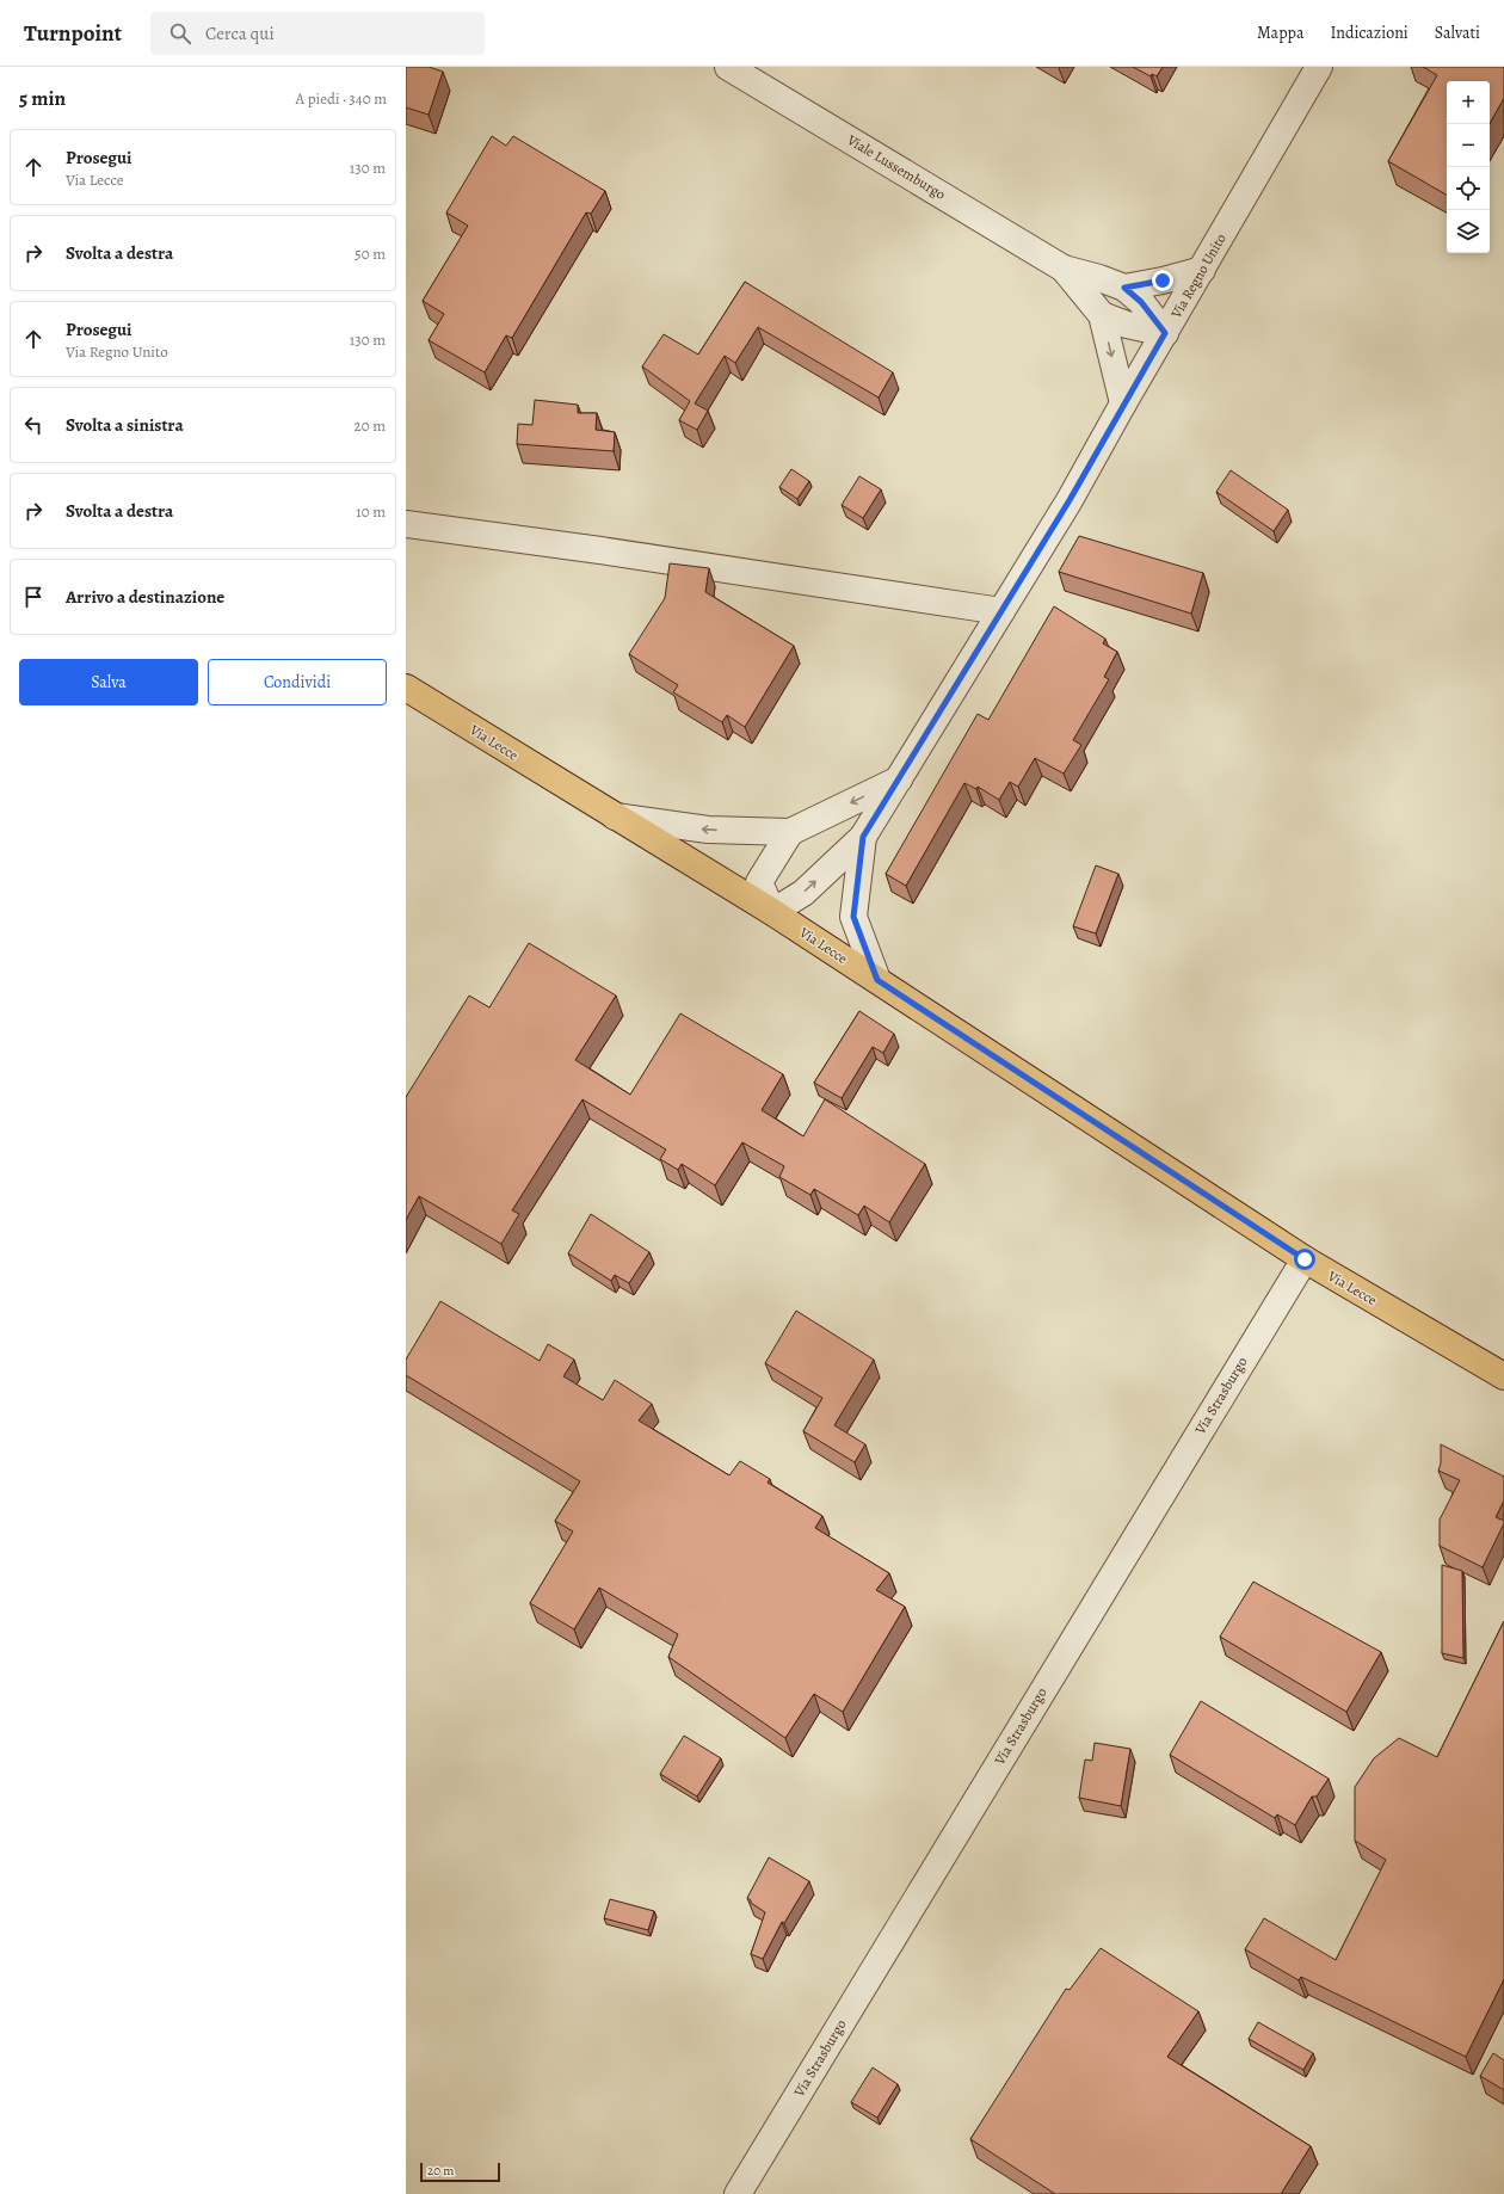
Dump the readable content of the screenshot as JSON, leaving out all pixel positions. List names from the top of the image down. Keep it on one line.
{"streets":{"main road":["Via Lecce"],"street":["Viale Lussemburgo","Via Regno Unito","Via Strasburgo"]},"crossings":[["Via Lecce","Via Strasburgo"]],"scale_bar":"20 m","page":{"header":"Turnpoint","search":"Cerca qui","nav":["Mappa","Indicazioni","Salvati"],"heading":["5 min","A piedi · 340 m"],"map_buttons":["+","−"],"list":[["Prosegui","Via Lecce","130 m"],["Svolta a destra","50 m"],["Prosegui","Via Regno Unito","130 m"],["Svolta a sinistra","20 m"],["Svolta a destra","10 m"],"Arrivo a destinazione"],"buttons":["Salva","Condividi"],"scale":"20 m"}}
